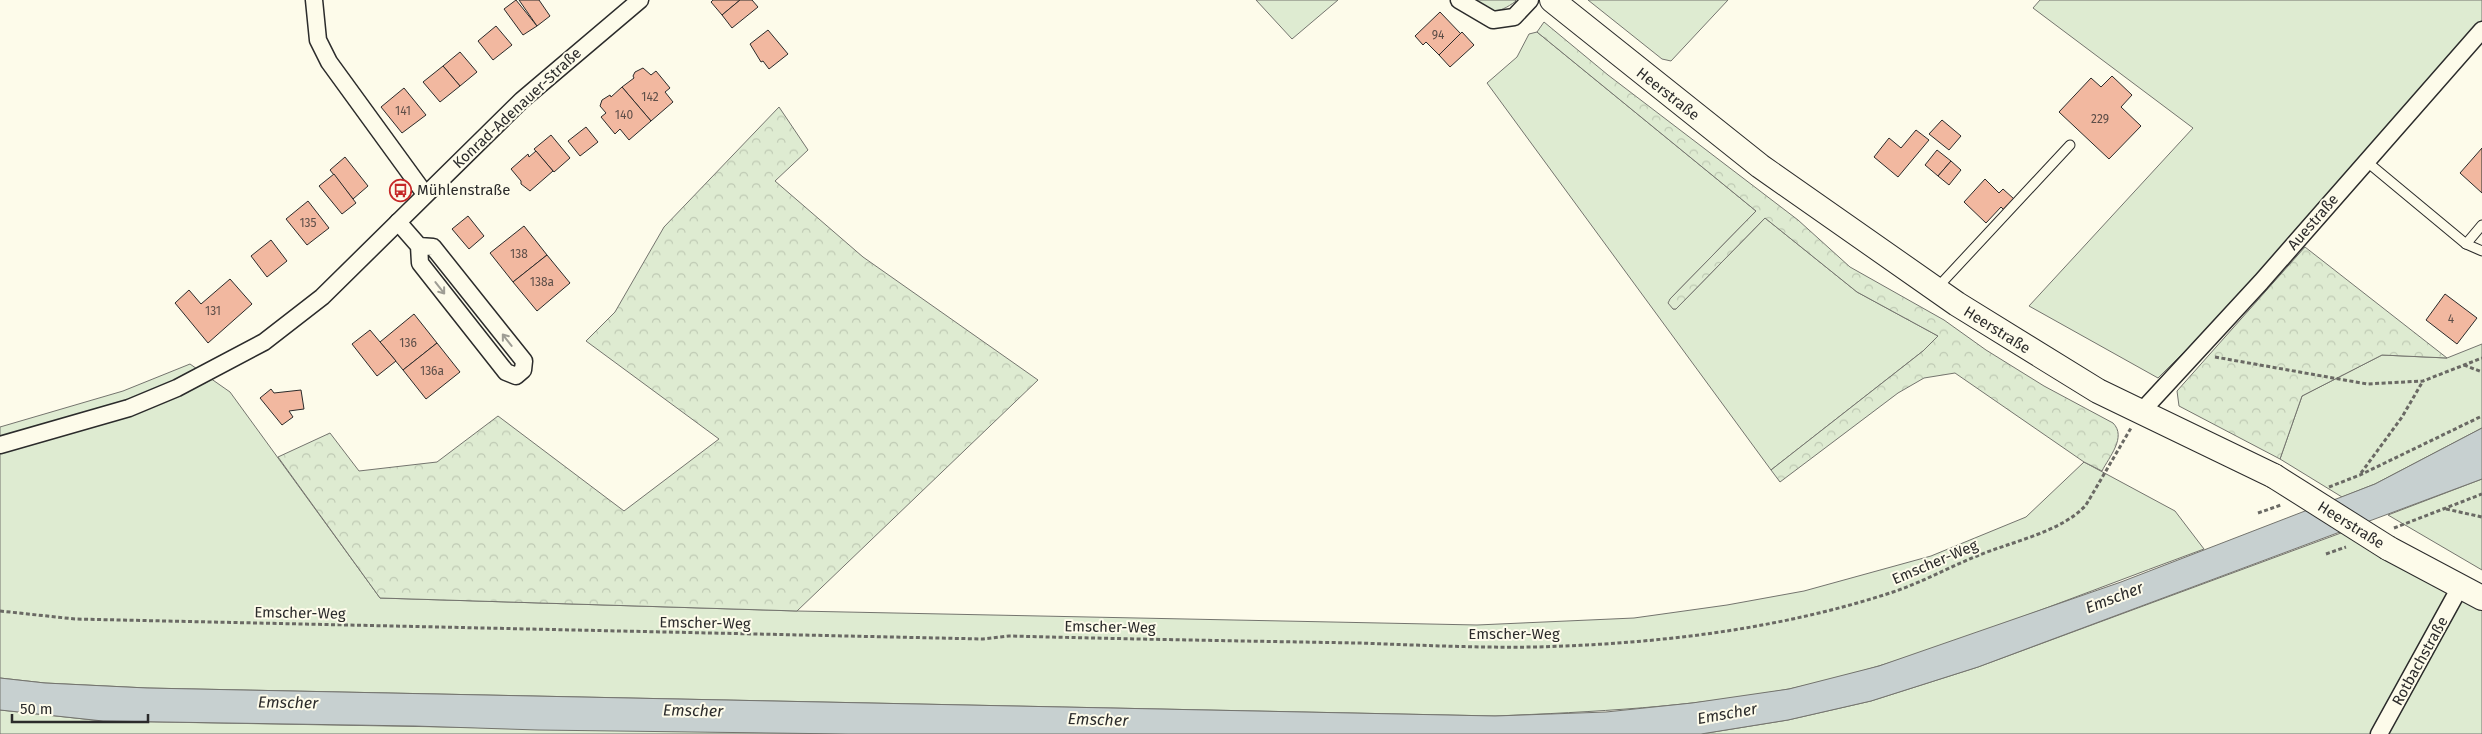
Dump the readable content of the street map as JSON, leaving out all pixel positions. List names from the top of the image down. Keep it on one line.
{"streets":{"main road":["Heerstraße"],"street":["Konrad-Adenauer-Straße","Auestraße","Rotbachstraße"],"path":["Emscher-Weg"]},"crossings":[["Heerstraße","Auestraße"],["Heerstraße","Emscher-Weg"],["Heerstraße","Rotbachstraße"],["Auestraße","Emscher-Weg"]],"water":["Emscher"],"places":{"bus stop":["Mühlenstraße"]},"house_numbers":["94","142","141","140","229","135","138","138a","131","4","136","136a"],"scale_bar":"50 m"}
